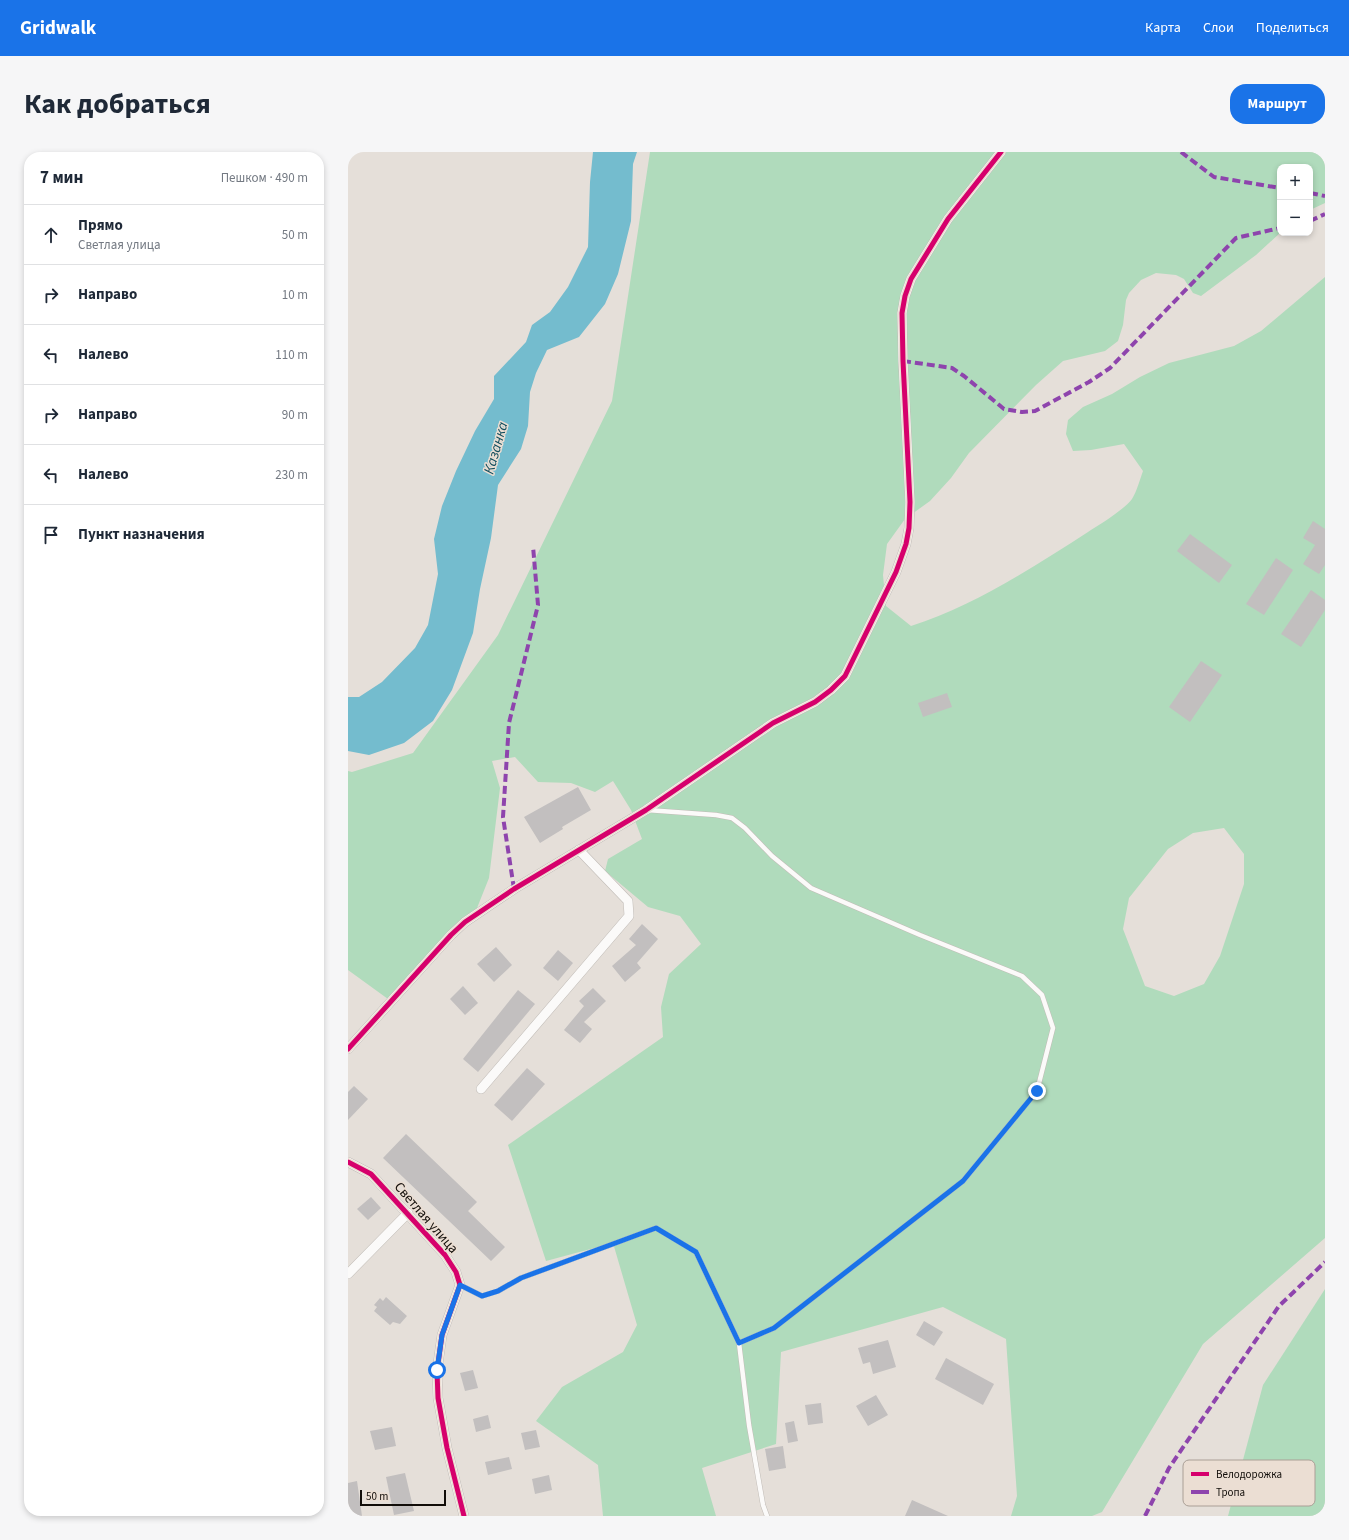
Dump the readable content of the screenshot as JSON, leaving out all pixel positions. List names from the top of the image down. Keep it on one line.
{"streets":{"street":["Светлая улица"]},"water":["Казанка"],"legend":["Велодорожка","Тропа"],"scale_bar":"50 m","page":{"header":"Gridwalk","nav":["Карта","Слои","Поделиться"],"title":"Как добраться","buttons":"Маршрут","heading":["7 мин","Пешком · 490 m"],"map_buttons":["+","−"],"list":[["Прямо","Светлая улица","50 m"],["Направо","10 m"],["Налево","110 m"],["Направо","90 m"],["Налево","230 m"],"Пункт назначения"],"scale":"50 m"}}
